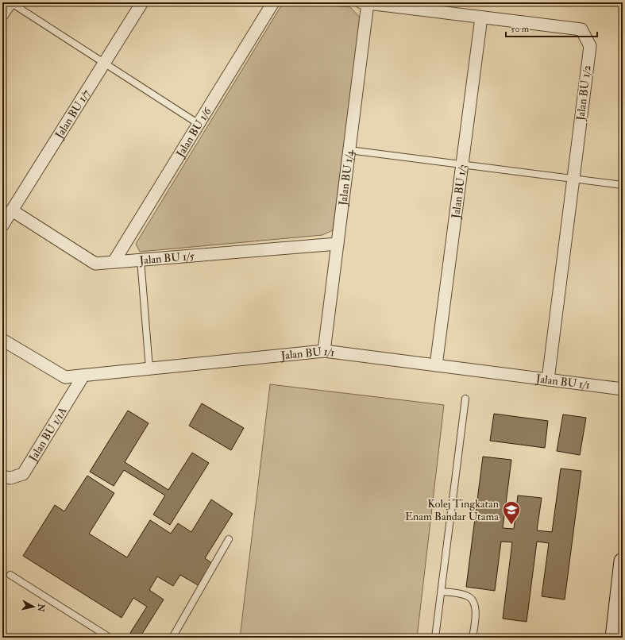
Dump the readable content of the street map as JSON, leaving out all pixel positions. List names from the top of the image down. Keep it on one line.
{"streets":{"street":["Jalan BU 1/2","Jalan BU 1/7","Jalan BU 1/6","Jalan BU 1/4","Jalan BU 1/3","Jalan BU 1/5","Jalan BU 1/1","Jalan BU 1/1A"]},"crossings":[["Jalan BU 1/2","Jalan BU 1/4"],["Jalan BU 1/2","Jalan BU 1/3"],["Jalan BU 1/2","Jalan BU 1/1"],["Jalan BU 1/7","Jalan BU 1/5"],["Jalan BU 1/6","Jalan BU 1/5"],["Jalan BU 1/4","Jalan BU 1/5"],["Jalan BU 1/4","Jalan BU 1/1"],["Jalan BU 1/3","Jalan BU 1/1"],["Jalan BU 1/1","Jalan BU 1/1A"]],"places":{"school or university":["Kolej Tingkatan Enam Bandar Utama"]},"scale_bar":"50 m","north":"right"}
